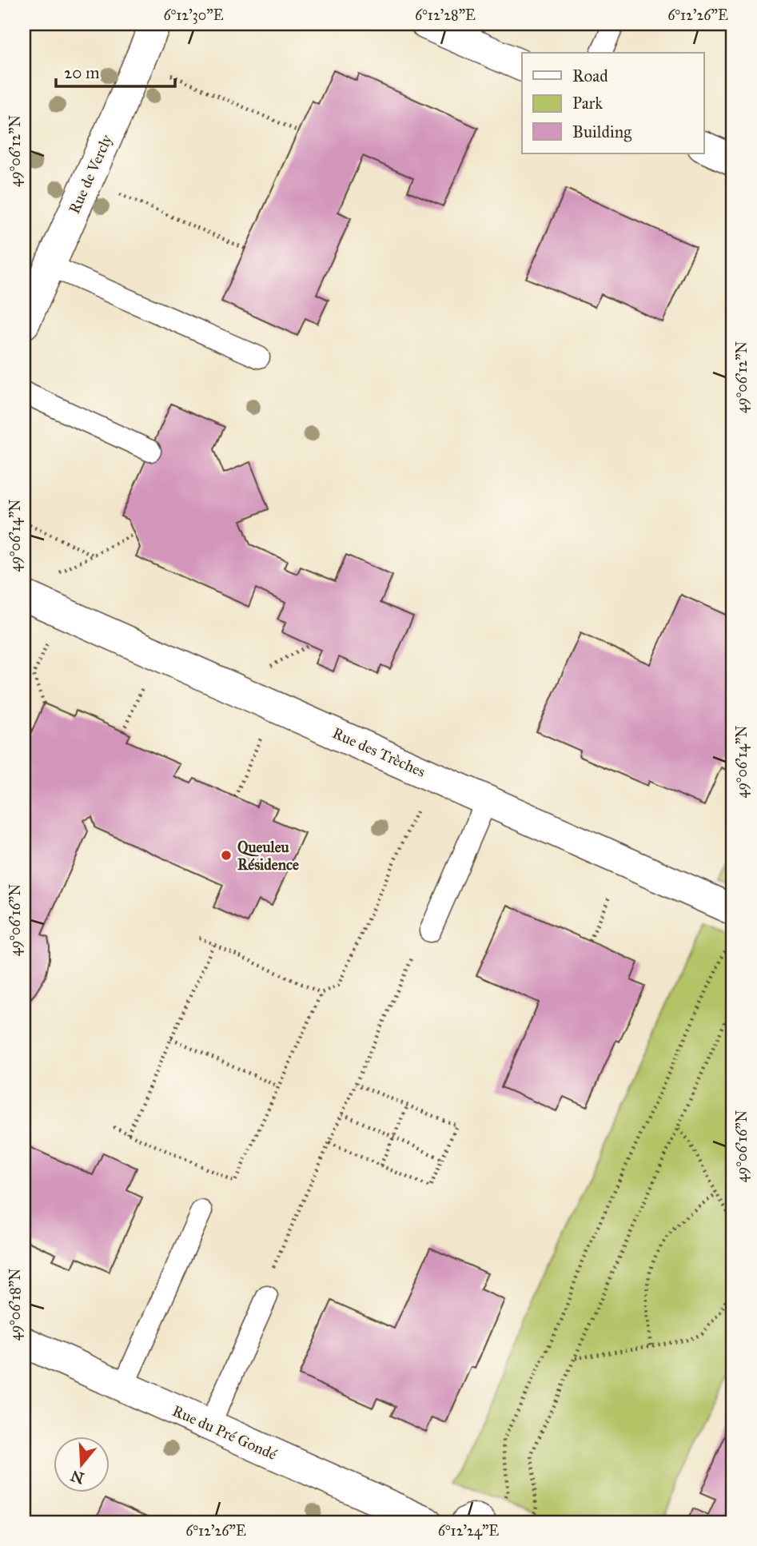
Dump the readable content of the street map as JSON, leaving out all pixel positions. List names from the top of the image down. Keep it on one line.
{"streets":{"street":["Rue de Vercly","Rue des Trèches","Rue du Pré Gondé"]},"places":["Queuleu Résidence"],"legend":["Road","Park","Building"],"scale_bar":"20 m","north":"bottom","coordinates":["6°12'30\"E","6°12'28\"E","6°12'26\"E","49°06'12\"N","49°06'14\"N","49°06'16\"N","49°06'18\"N","6°12'24\"E"]}
